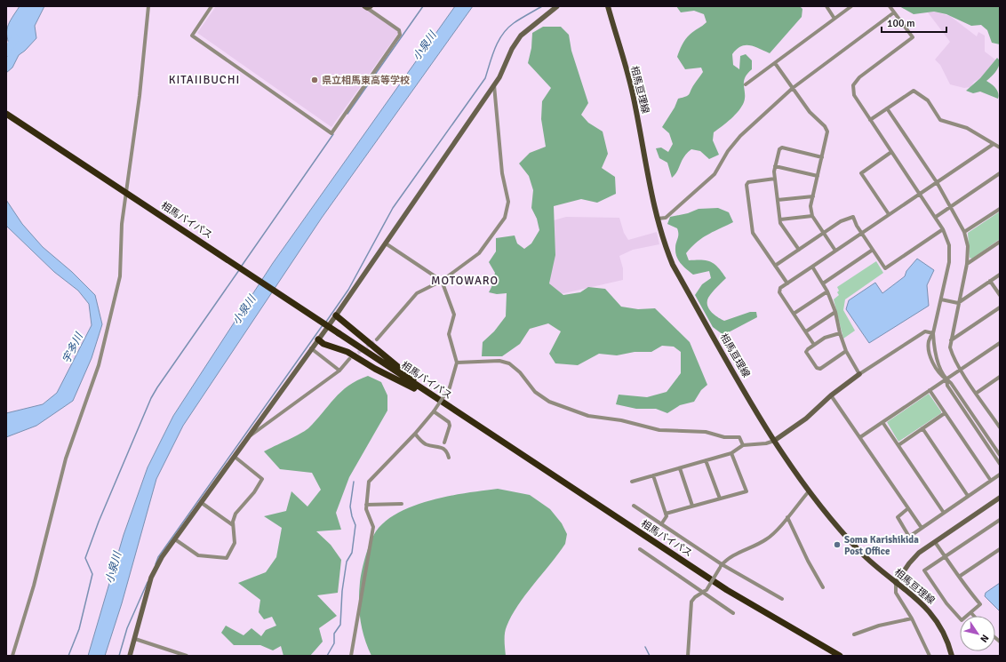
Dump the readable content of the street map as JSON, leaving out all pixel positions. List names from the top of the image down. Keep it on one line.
{"streets":{"highway":["相馬バイパス"],"main road":["相馬亘理線"]},"districts":["KITAIIBUCHI","MOTOWARO"],"water":["小泉川","宇多川"],"places":["県立相馬東高等学校","Soma Karishikida Post Office"],"scale_bar":"100 m","north":"bottom right"}
